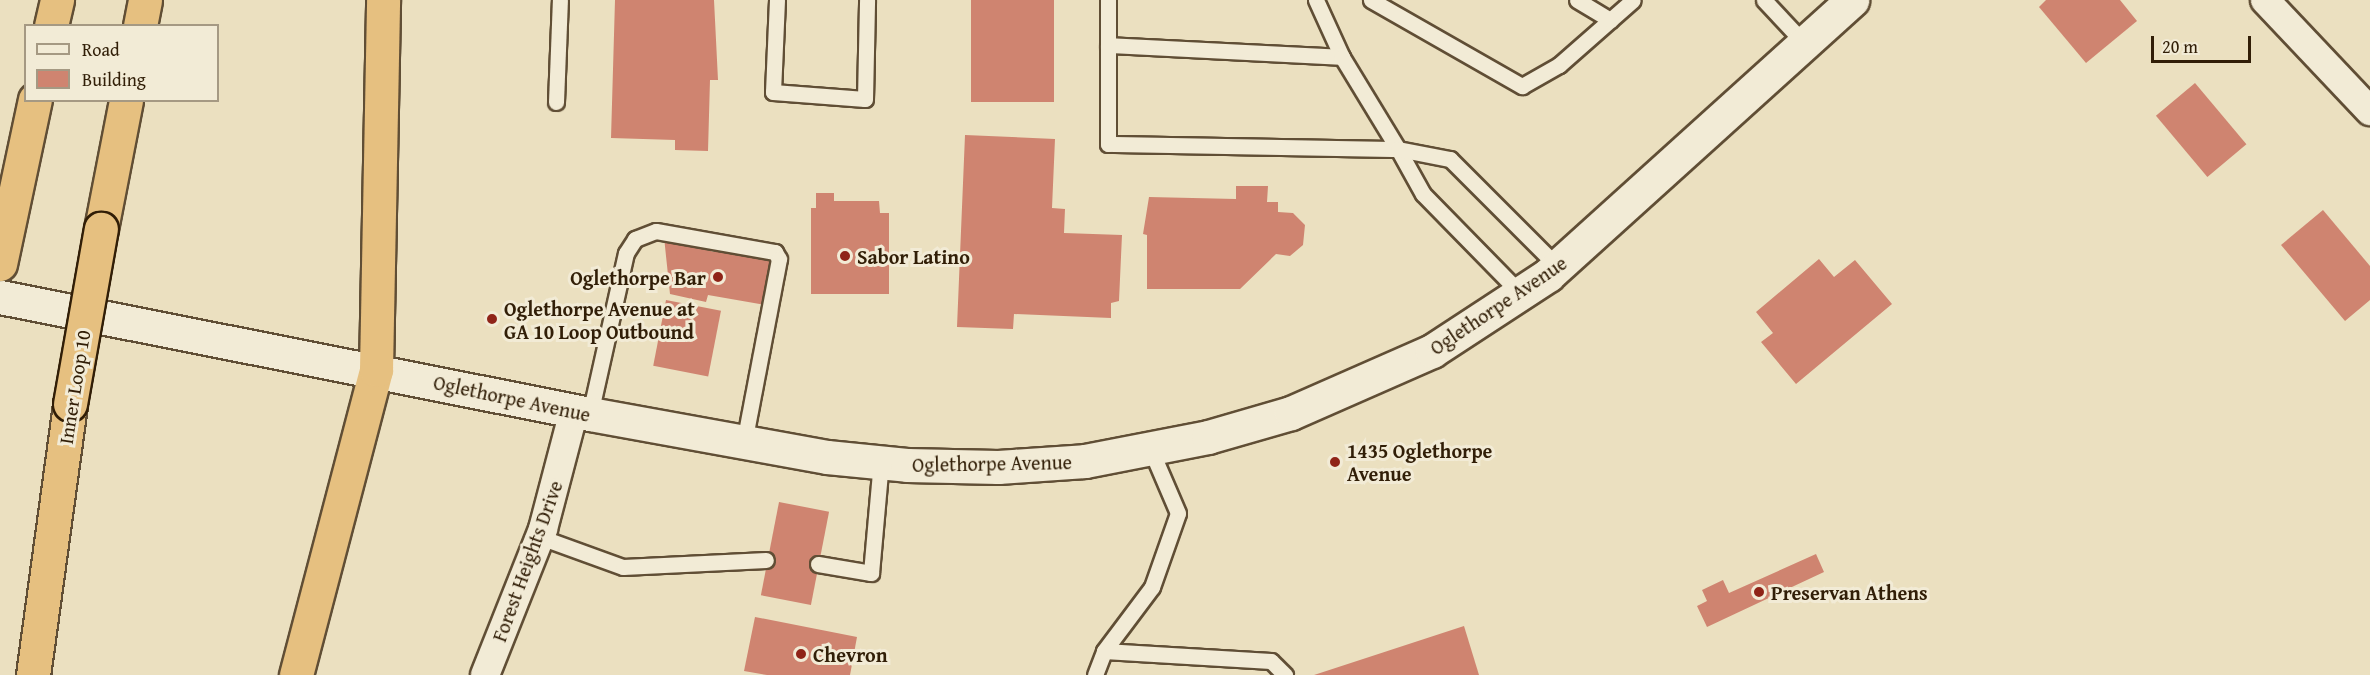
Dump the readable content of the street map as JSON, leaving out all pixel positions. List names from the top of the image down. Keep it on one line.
{"streets":{"highway":["Inner Loop 10"],"main road":["Oglethorpe Avenue"],"street":["Forest Heights Drive"]},"crossings":[["Oglethorpe Avenue","Forest Heights Drive"]],"places":["Sabor Latino","Oglethorpe Bar","Oglethorpe Avenue at GA 10 Loop Outbound","1435 Oglethorpe Avenue","Preservan Athens","Chevron"],"legend":["Road","Building"],"scale_bar":"20 m"}
